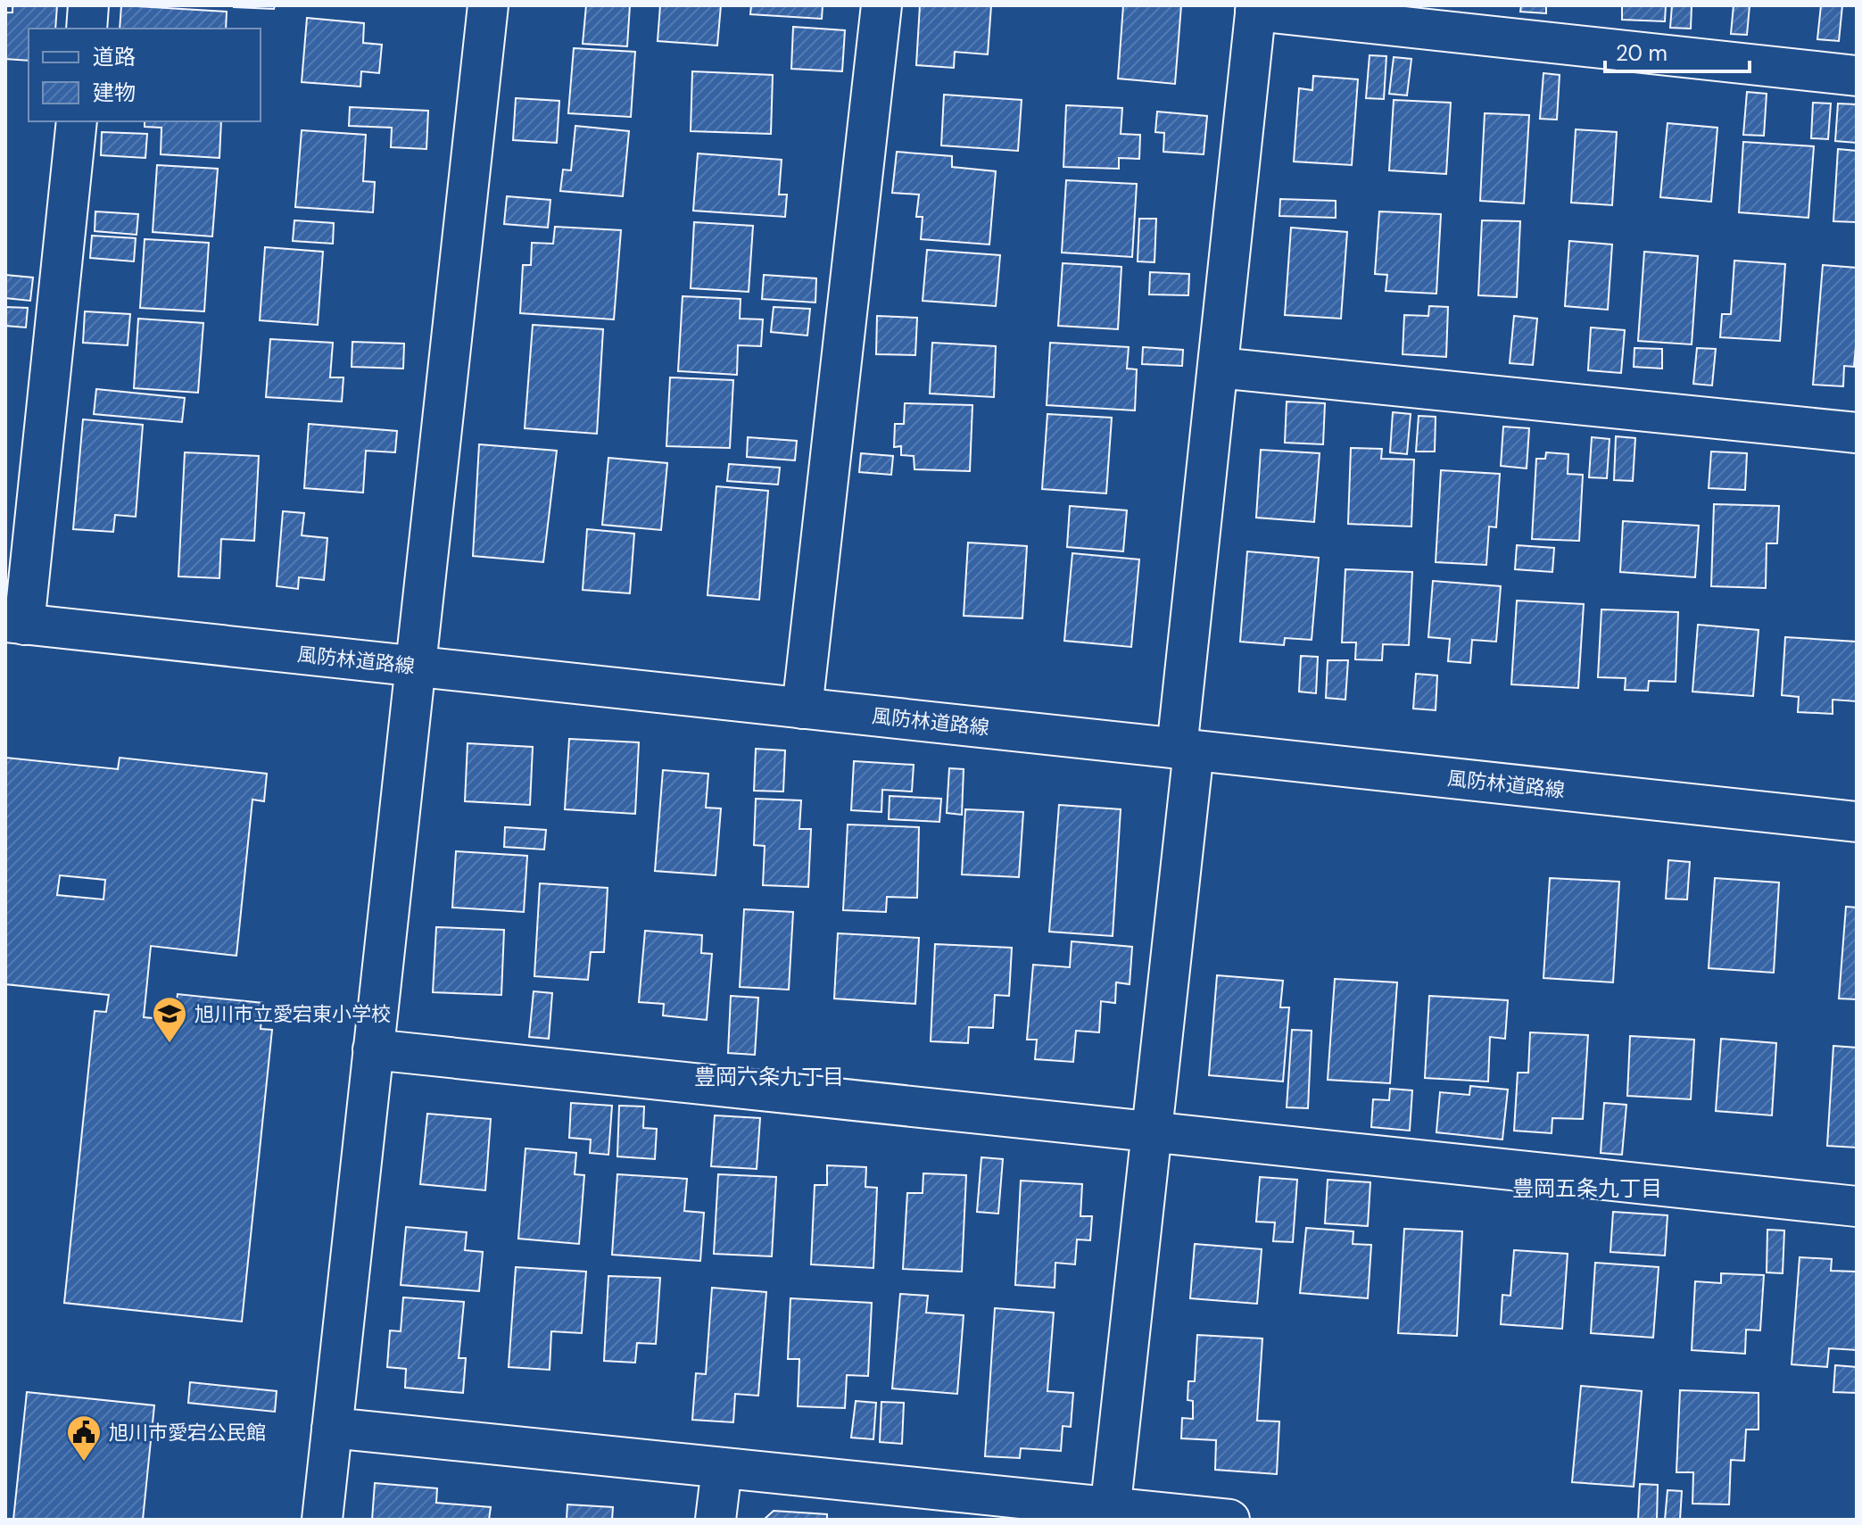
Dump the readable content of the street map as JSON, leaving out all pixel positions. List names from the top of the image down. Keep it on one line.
{"streets":{"street":["風防林道路線"]},"districts":["豊岡六条九丁目","豊岡五条九丁目"],"places":{"school or university":["旭川市立愛宕東小学校"],"public building":["旭川市愛宕公民館"]},"legend":["道路","建物"],"scale_bar":"20 m"}
